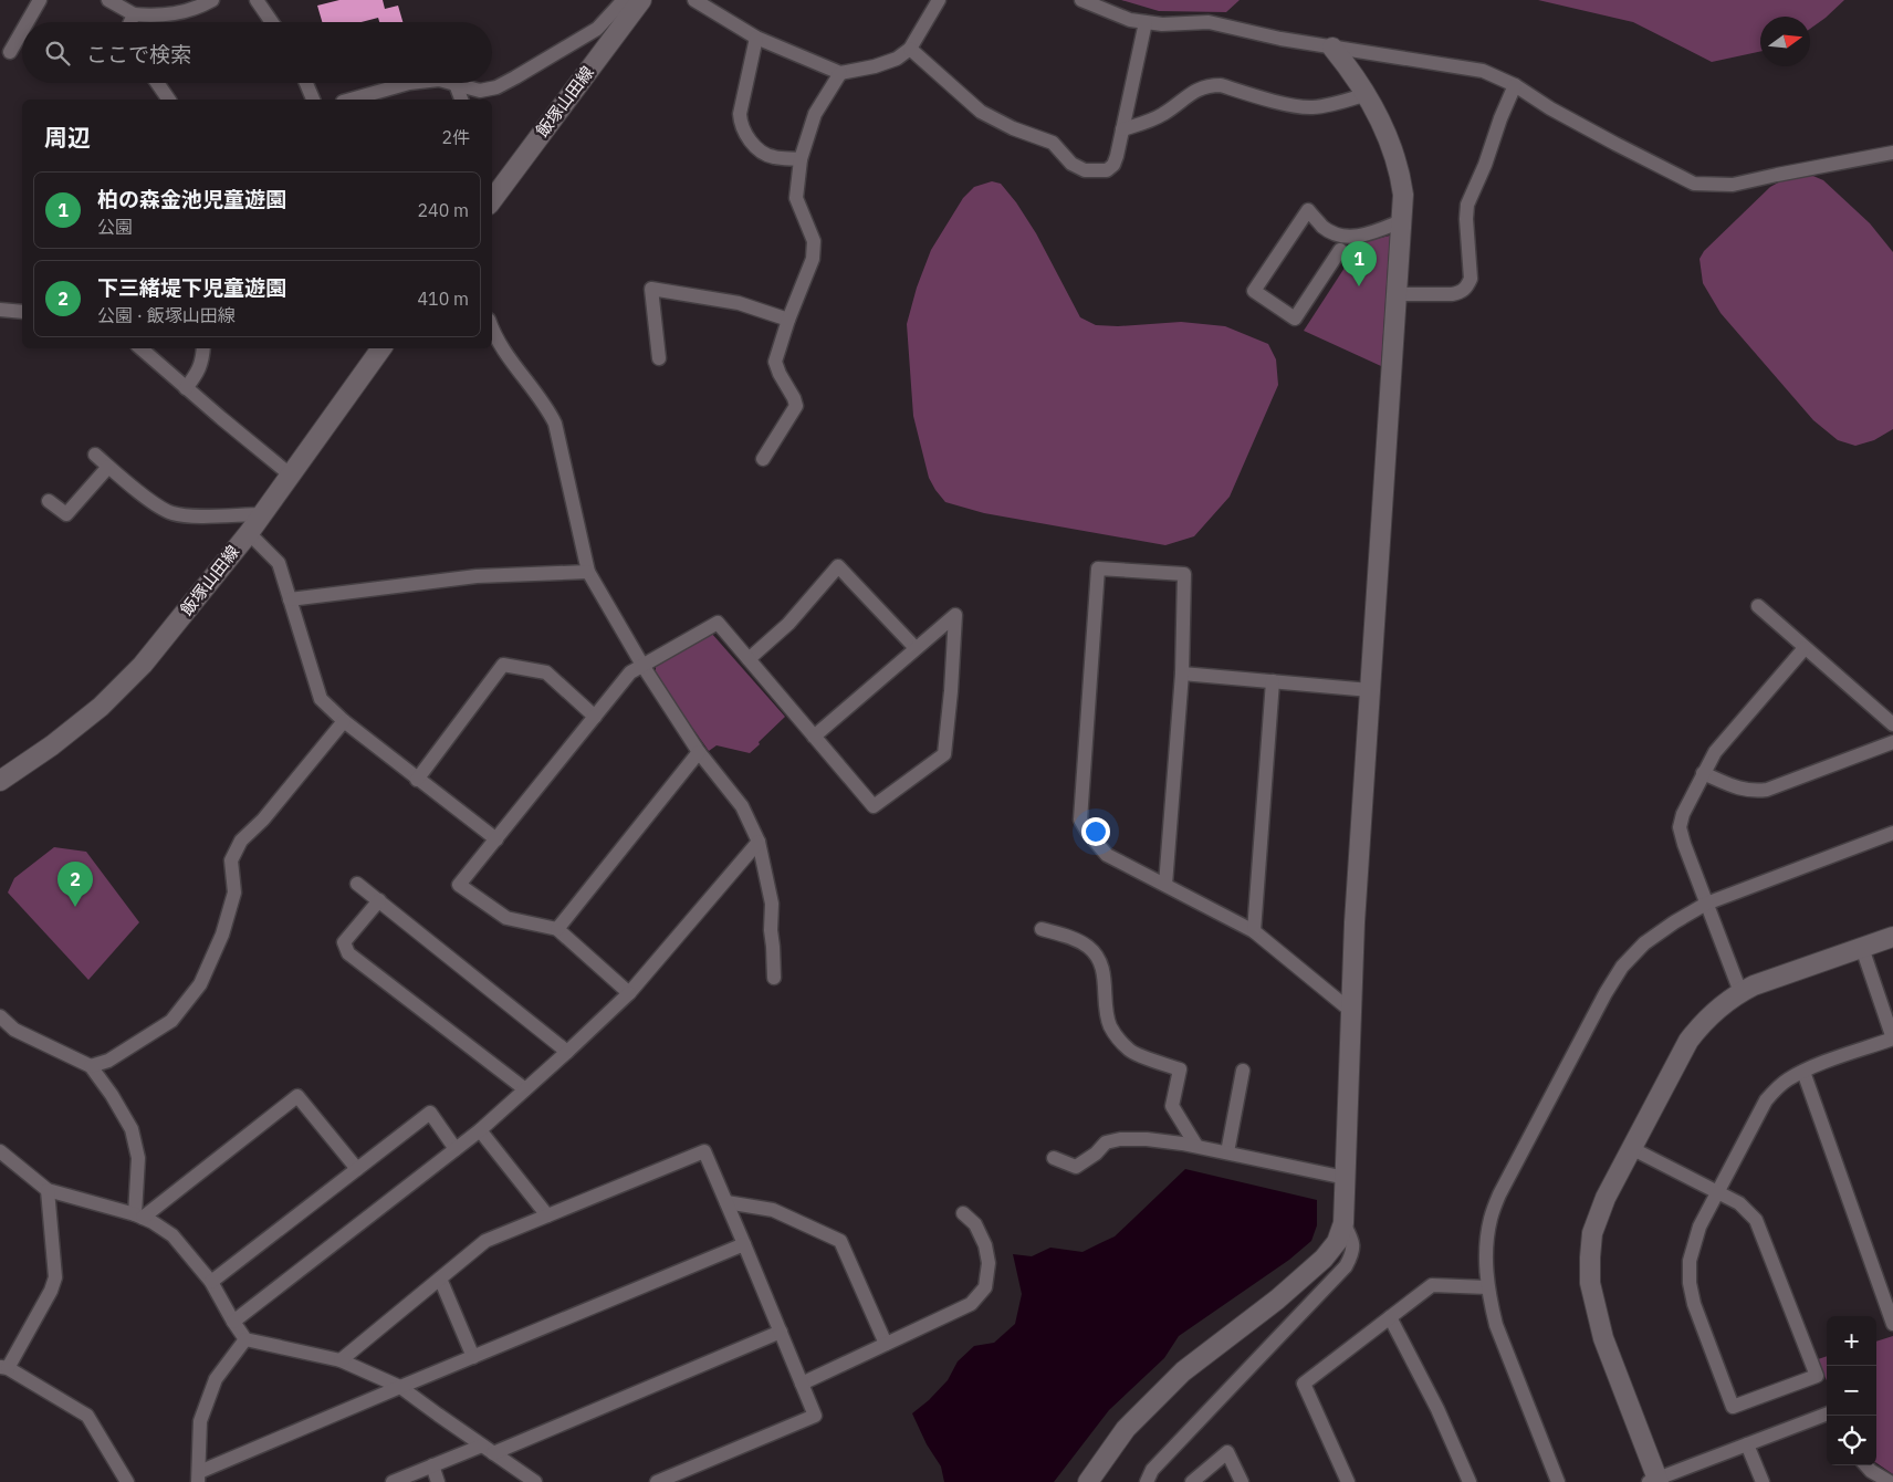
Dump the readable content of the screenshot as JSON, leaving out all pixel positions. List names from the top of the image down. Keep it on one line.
{"streets":{"street":["飯塚山田線"]},"north":"right","page":{"search":"ここで検索","heading":["周辺","2件"],"list":[{"mark":"1","name":"柏の森金池児童遊園","note":"公園","value":"240 m"},{"mark":"2","name":"下三緒堤下児童遊園","note":"公園 · 飯塚山田線","value":"410 m"}],"pins":["1","2"],"map_buttons":["+","−"]}}
